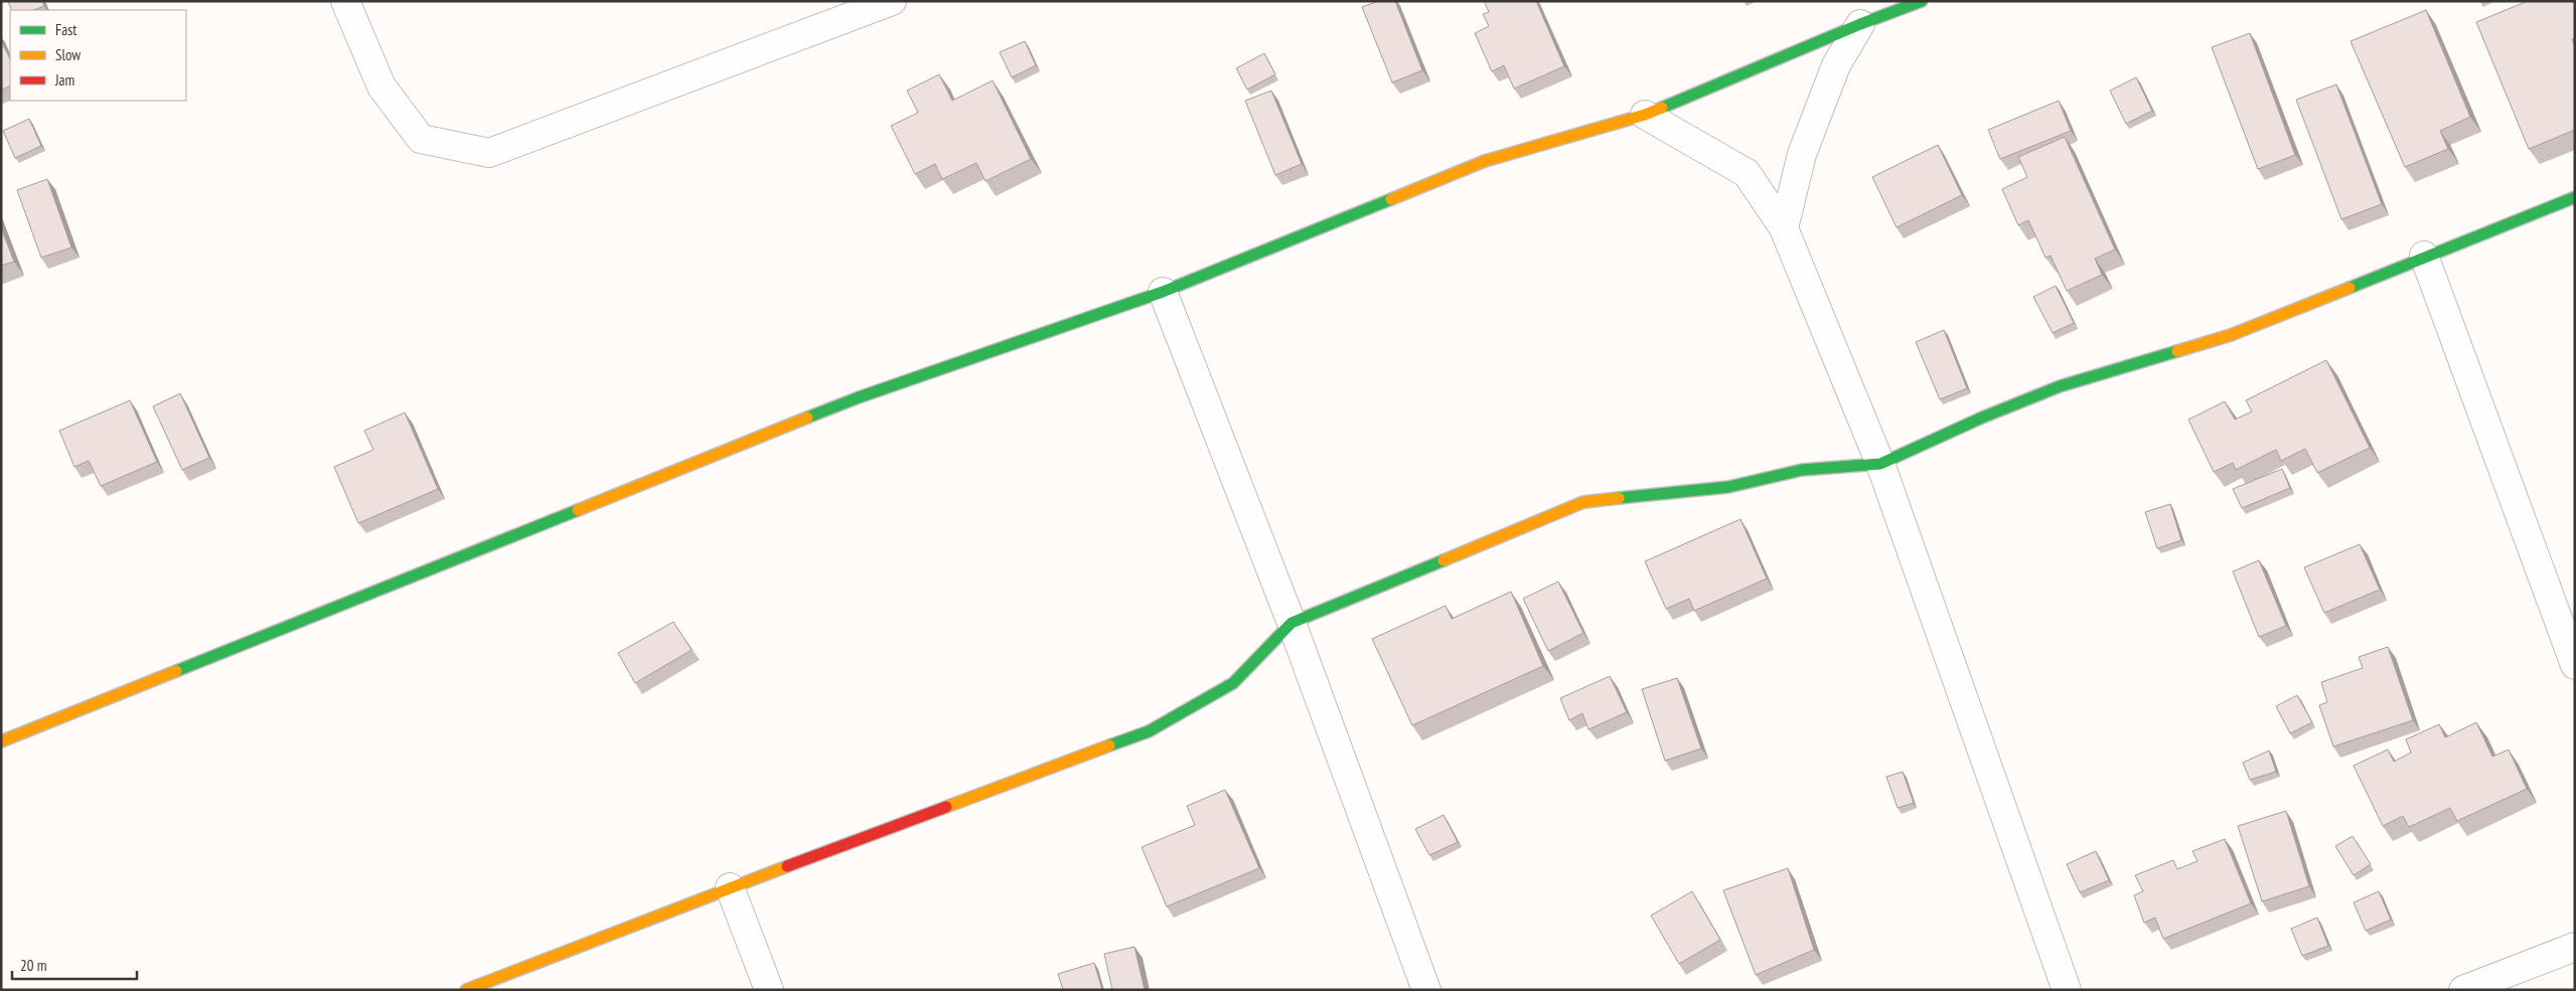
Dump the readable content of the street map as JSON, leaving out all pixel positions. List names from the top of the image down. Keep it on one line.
{"legend":["Fast","Slow","Jam"],"scale_bar":"20 m"}
